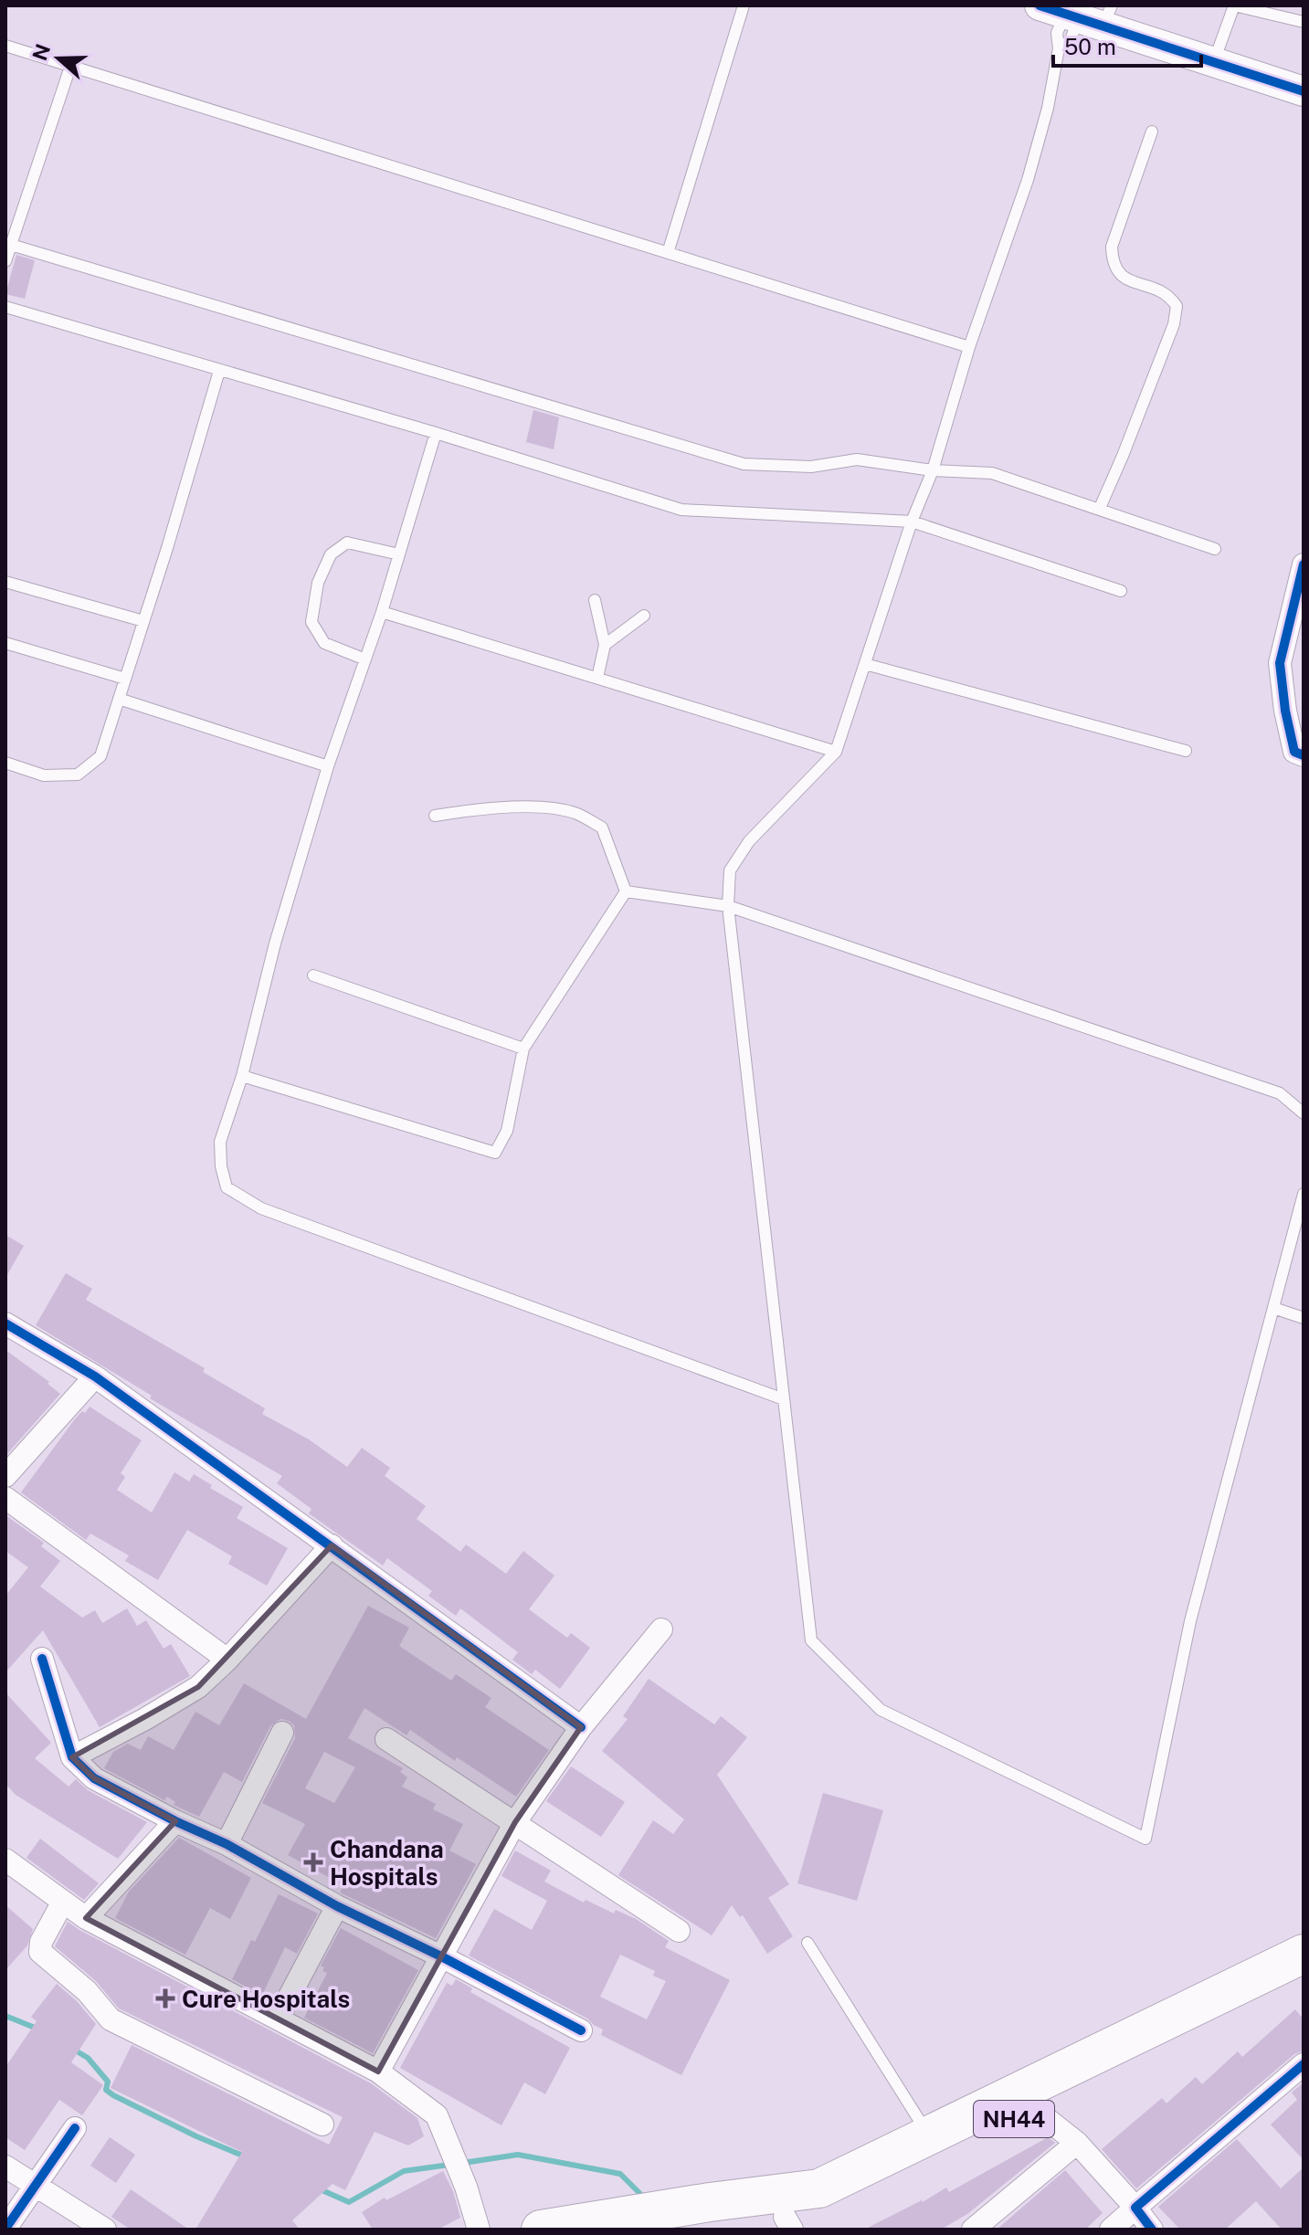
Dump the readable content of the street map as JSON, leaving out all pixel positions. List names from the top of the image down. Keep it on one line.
{"streets":{"highway":["NH44"]},"places":{"health":["Chandana Hospitals","Cure Hospitals"]},"scale_bar":"50 m","north":"left"}
